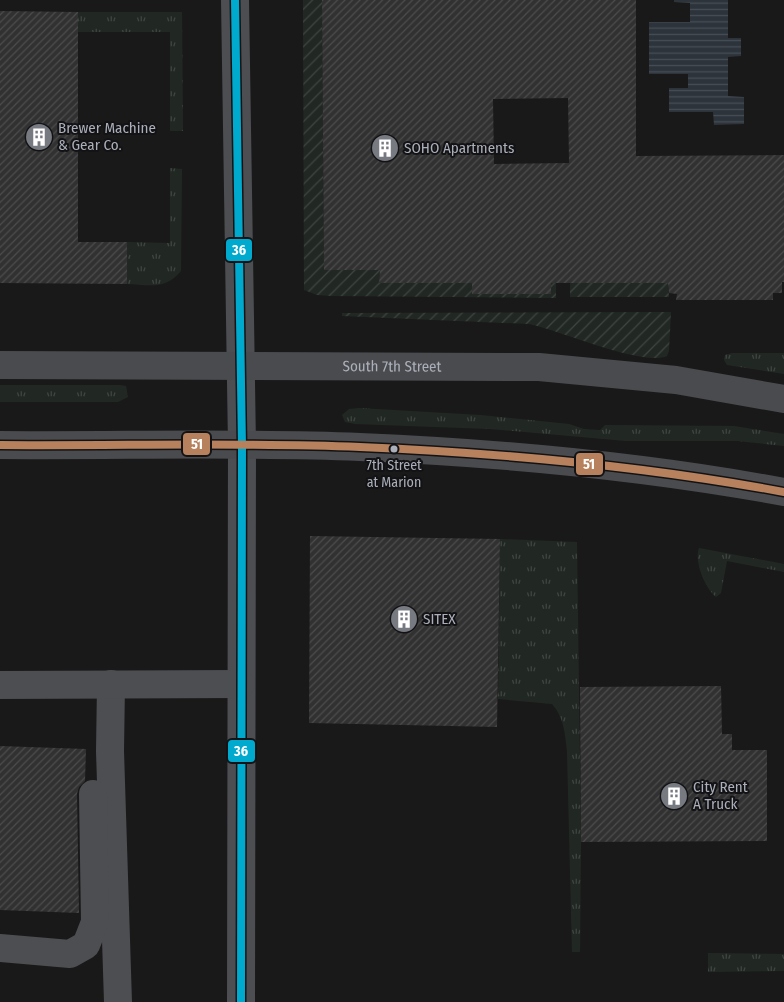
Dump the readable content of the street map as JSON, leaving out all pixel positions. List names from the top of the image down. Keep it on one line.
{"streets":{"main road":["South 7th Street"]},"places":{"building":["Brewer Machine & Gear Co.","SOHO Apartments","SITEX","City Rent A Truck"],"other":["7th Street at Marion"]},"lines":["transit line 36","transit line 51"]}
